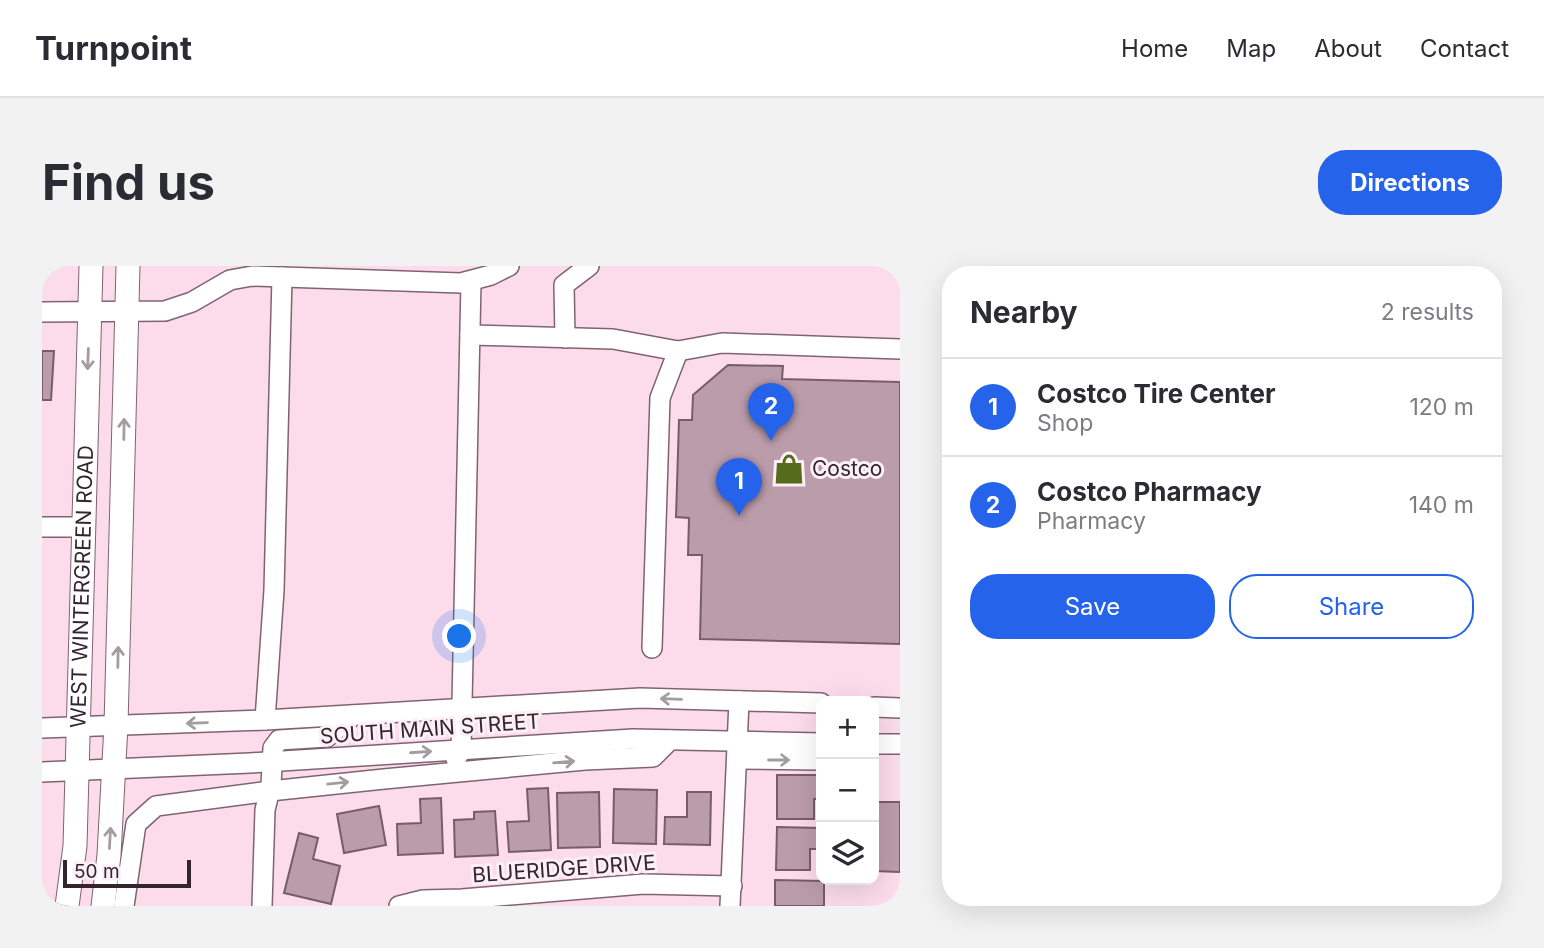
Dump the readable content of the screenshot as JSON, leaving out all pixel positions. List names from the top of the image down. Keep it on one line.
{"streets":{"main road":["WEST WINTERGREEN ROAD"],"street":["SOUTH MAIN STREET","BLUERIDGE DRIVE"]},"crossings":[["WEST WINTERGREEN ROAD","SOUTH MAIN STREET"]],"places":{"shop":["Costco"]},"scale_bar":"50 m","page":{"header":"Turnpoint","nav":["Home","Map","About","Contact"],"buttons":["Directions",["Save","Share"]],"title":"Find us","heading":["Nearby","2 results"],"list":[{"mark":"1","name":"Costco Tire Center","note":"Shop","value":"120 m"},{"mark":"2","name":"Costco Pharmacy","note":"Pharmacy","value":"140 m"}],"pins":["2","1"],"map_buttons":["+","−"],"scale":"50 m"}}
